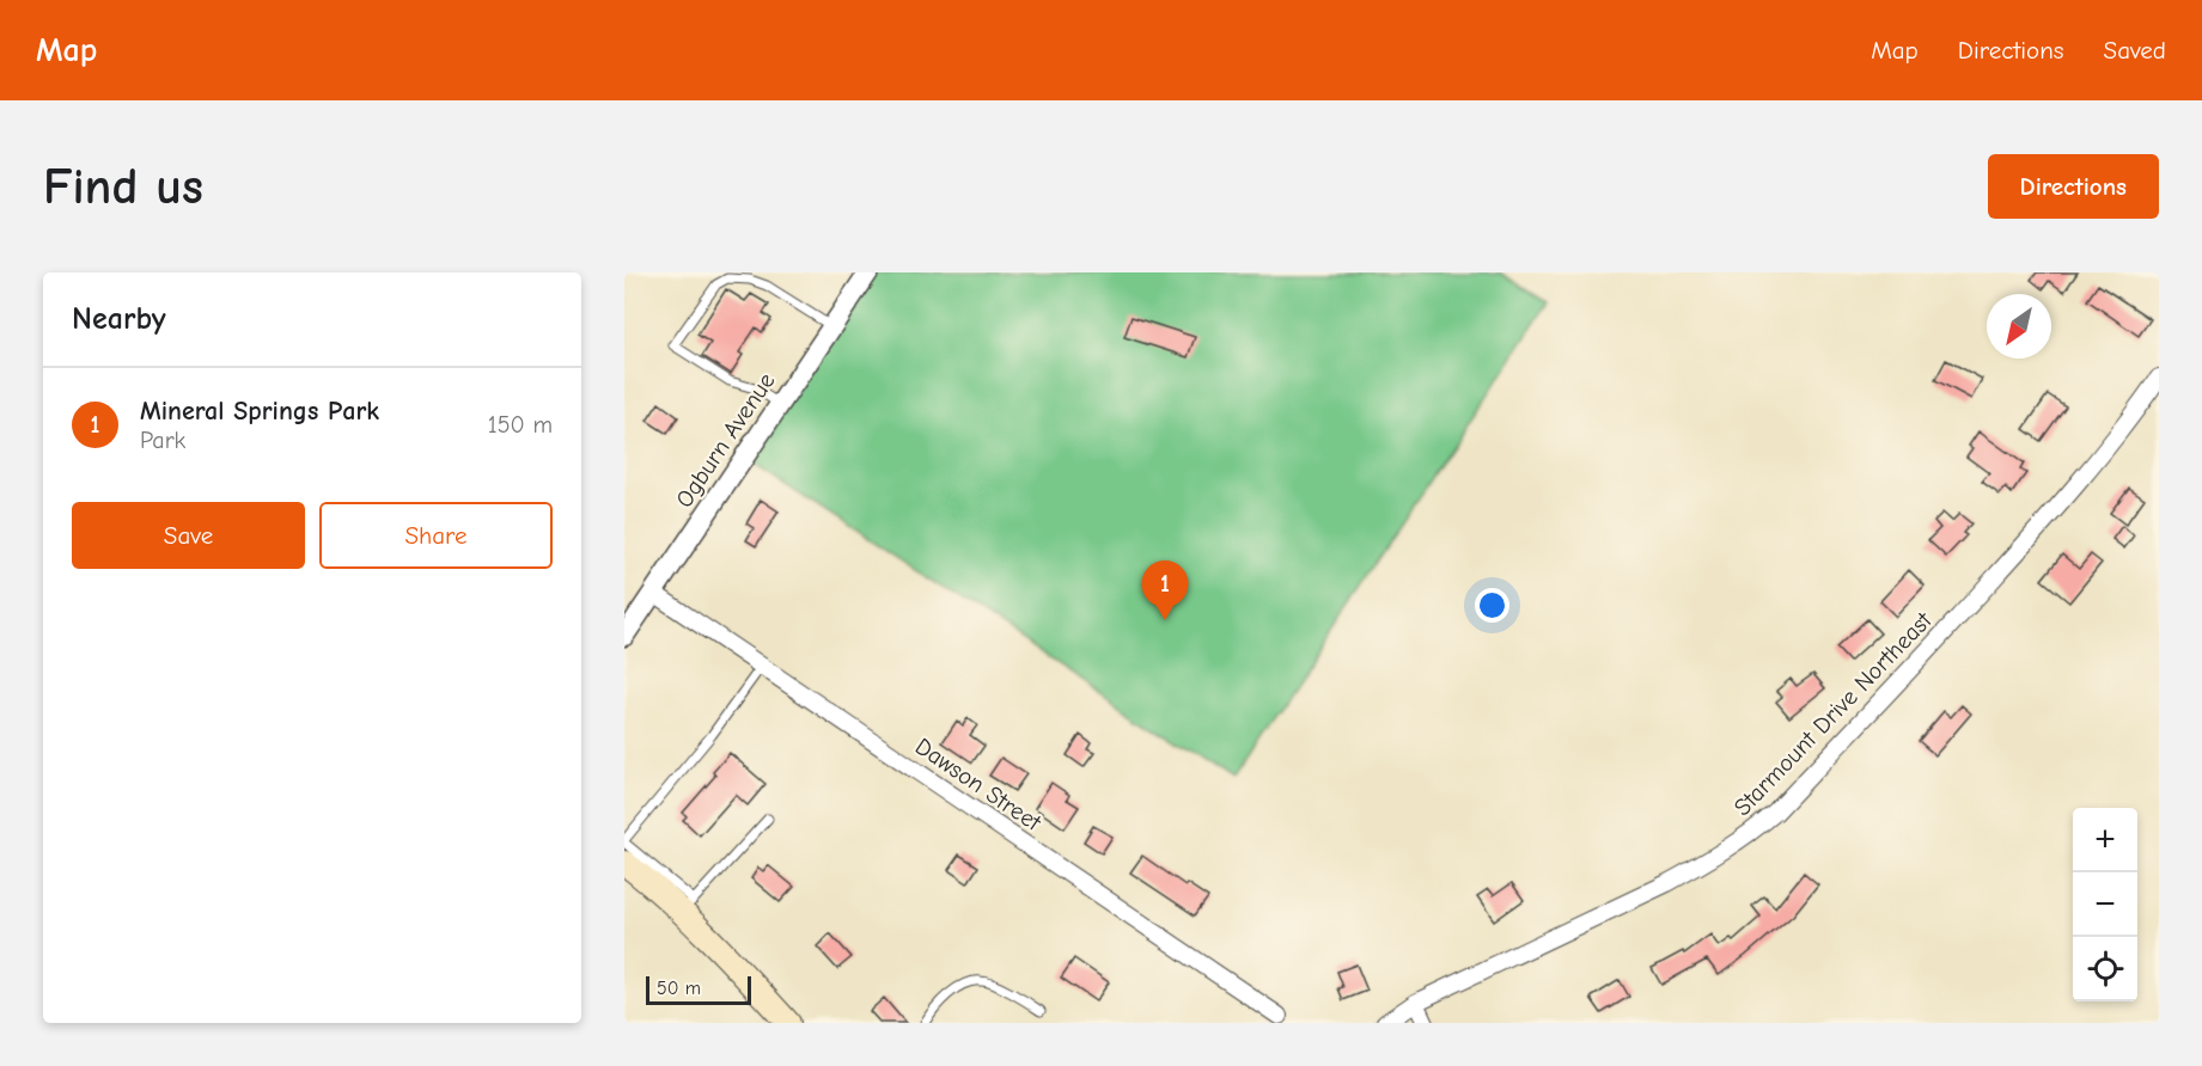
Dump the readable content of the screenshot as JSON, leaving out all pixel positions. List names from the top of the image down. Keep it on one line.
{"streets":{"street":["Ogburn Avenue","Starmount Drive Northeast","Dawson Street"]},"crossings":[["Ogburn Avenue","Dawson Street"]],"scale_bar":"50 m","north":"bottom left","page":{"header":"Map","nav":["Map","Directions","Saved"],"buttons":["Directions",["Save","Share"]],"title":"Find us","heading":"Nearby","list":[{"mark":"1","name":"Mineral Springs Park","note":"Park","value":"150 m"}],"pins":"1","map_buttons":["+","−"],"scale":"50 m"}}
